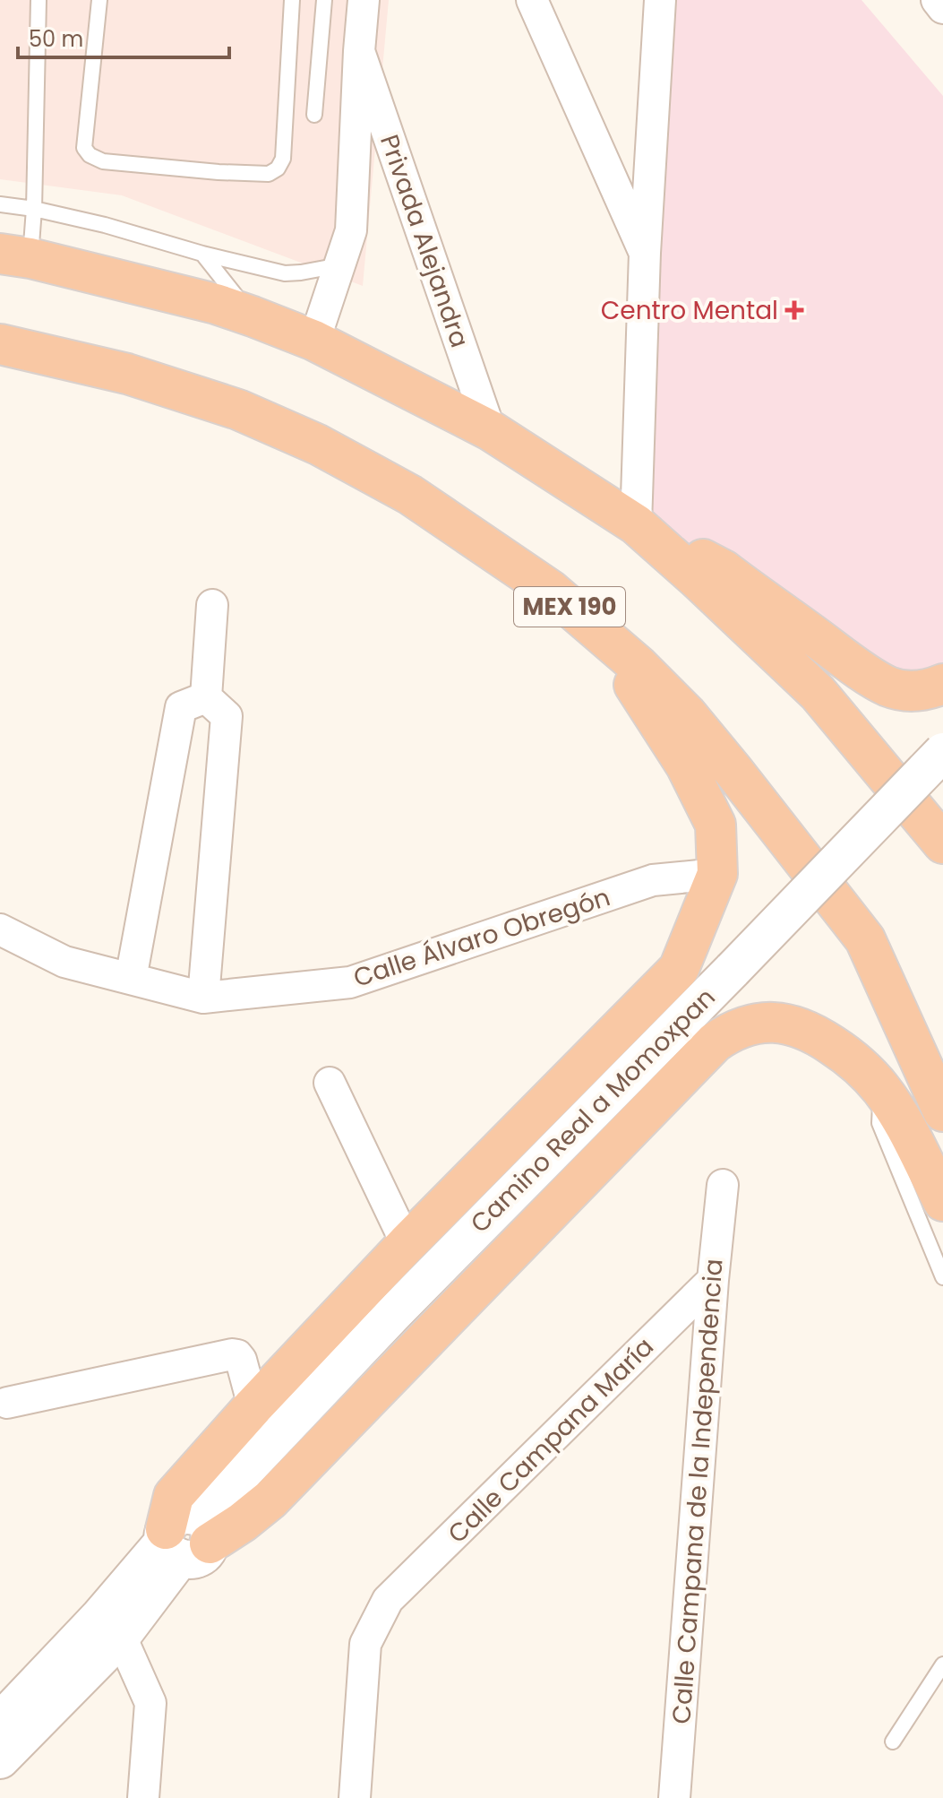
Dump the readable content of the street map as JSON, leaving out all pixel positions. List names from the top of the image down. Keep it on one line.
{"streets":{"highway":["MEX 190"],"street":["Privada Alejandra","Calle Álvaro Obregón","Camino Real a Momoxpan","Calle Campana María","Calle Campana de la Independencia"]},"crossings":[["Calle Campana María","Calle Campana de la Independencia"]],"places":{"health":["Centro Mental"]},"scale_bar":"50 m"}
